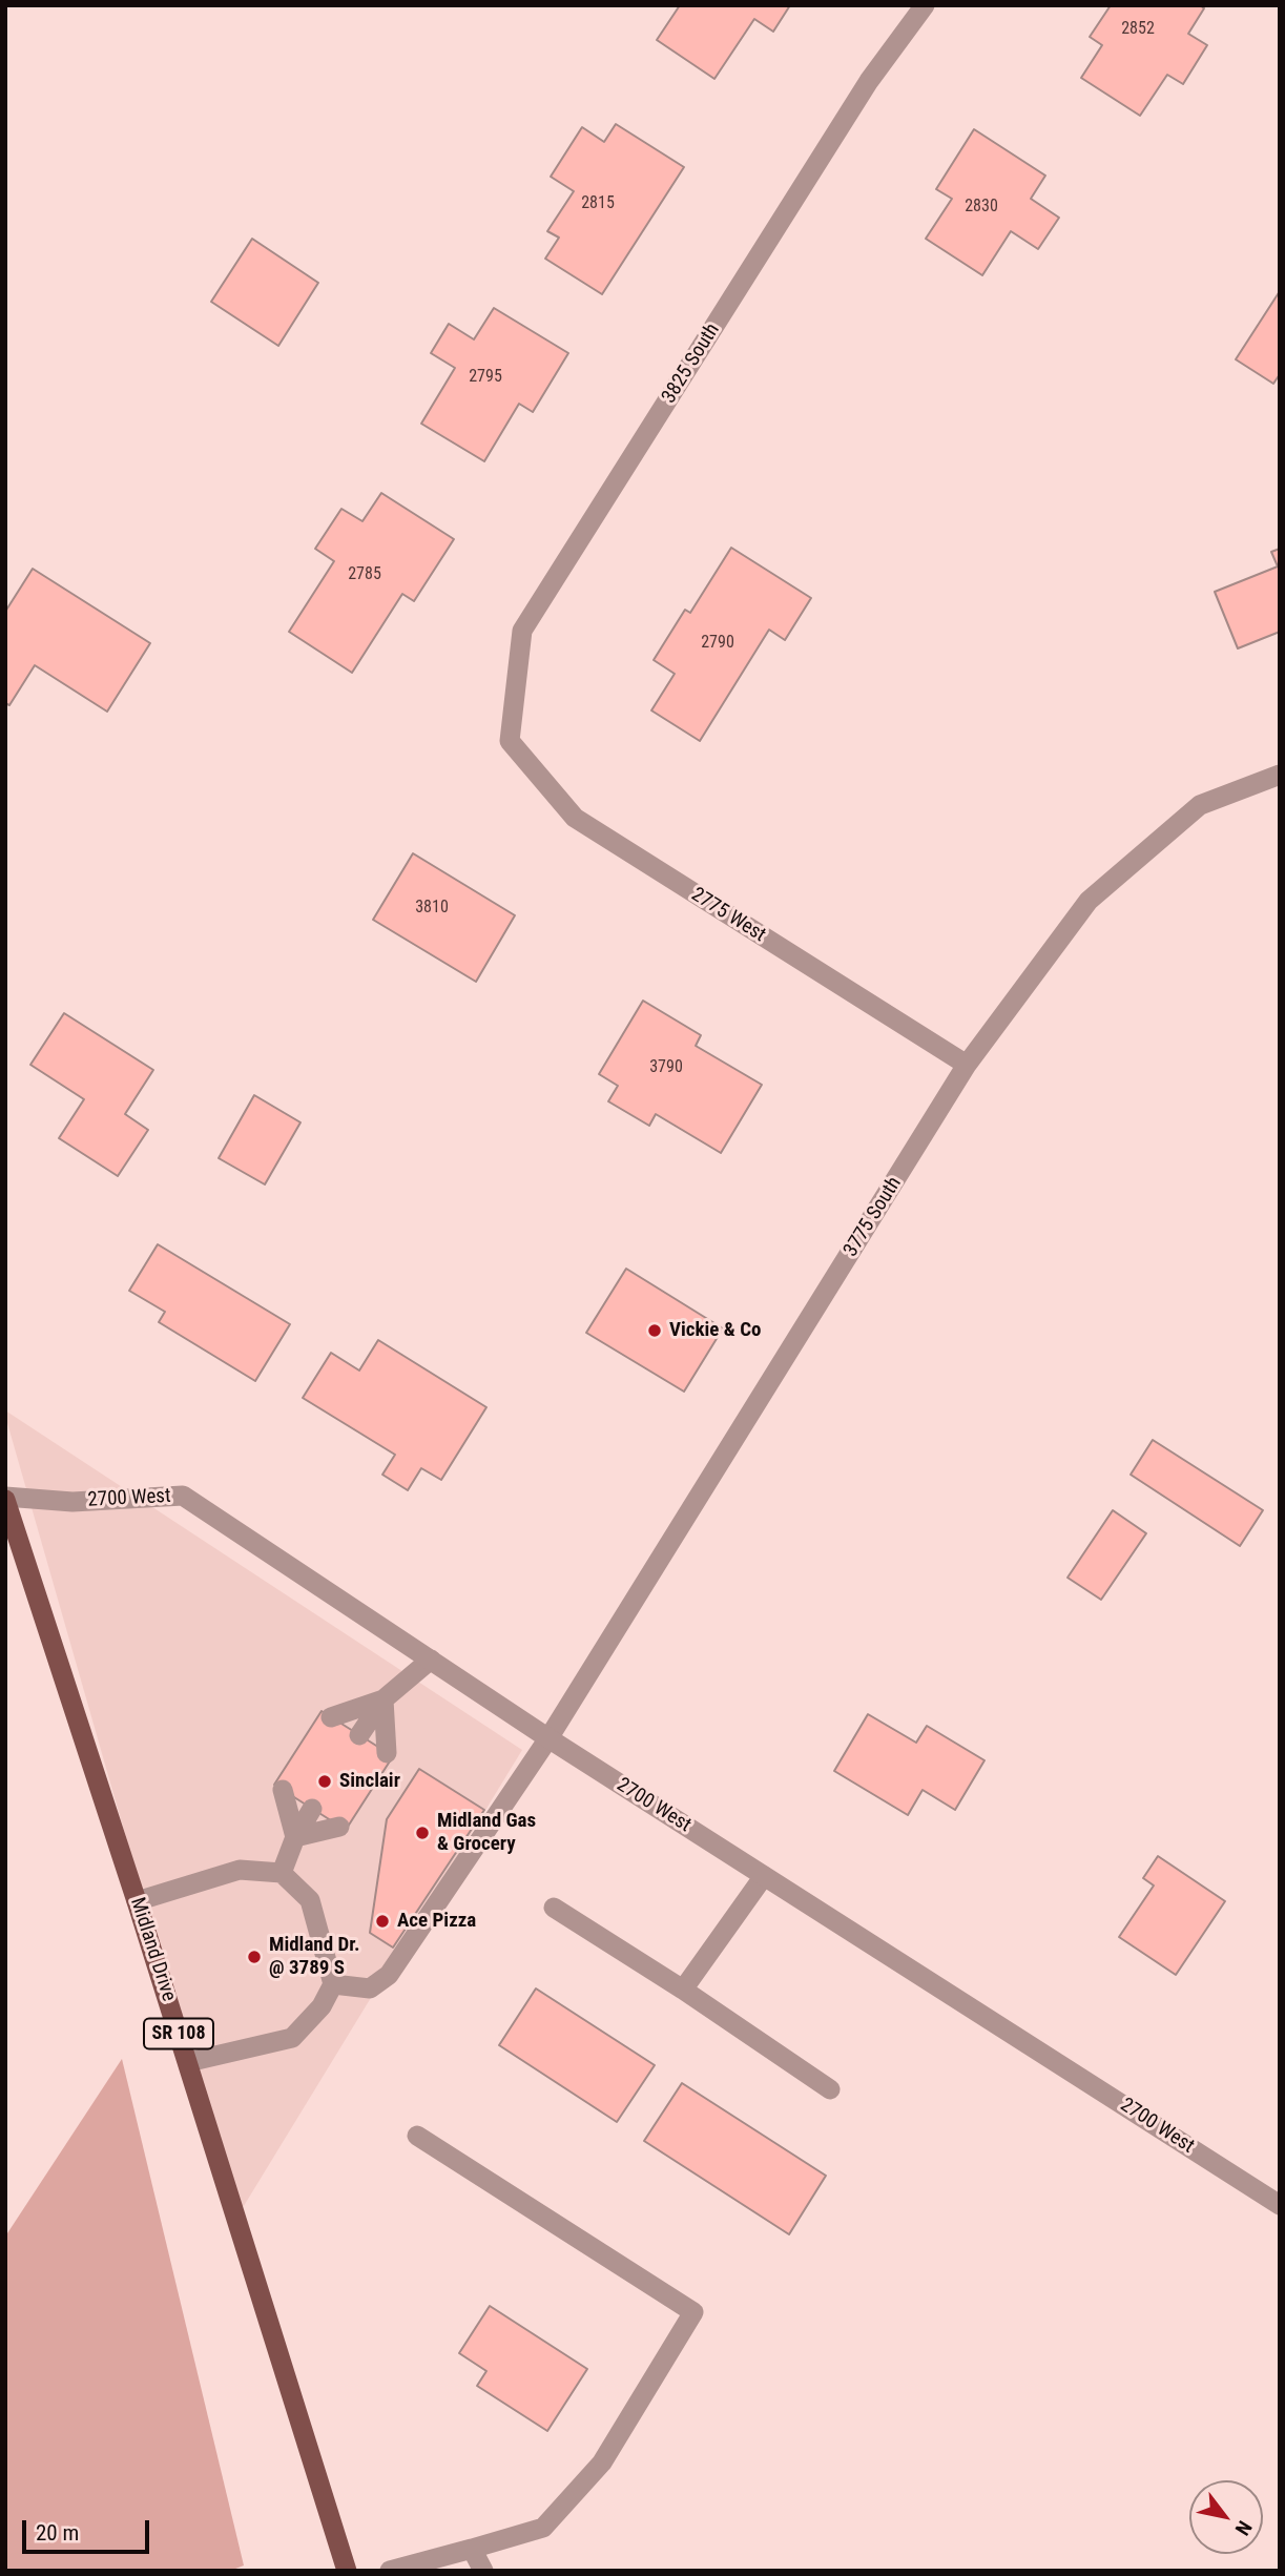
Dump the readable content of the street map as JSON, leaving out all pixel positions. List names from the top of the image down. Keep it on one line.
{"streets":{"main road":["Midland Drive","SR 108"],"street":["3825 South","2775 West","3775 South","2700 West"]},"crossings":[["3825 South","2775 West"],["2775 West","3775 South"],["3775 South","2700 West"],["3775 South","Midland Drive"],["2700 West","Midland Drive"]],"places":["Vickie & Co","Sinclair","Midland Gas & Grocery","Ace Pizza","Midland Dr. @ 3789 S"],"house_numbers":["2852","2815","2830","2795","2785","2790","3810","3790"],"scale_bar":"20 m","north":"bottom right"}
